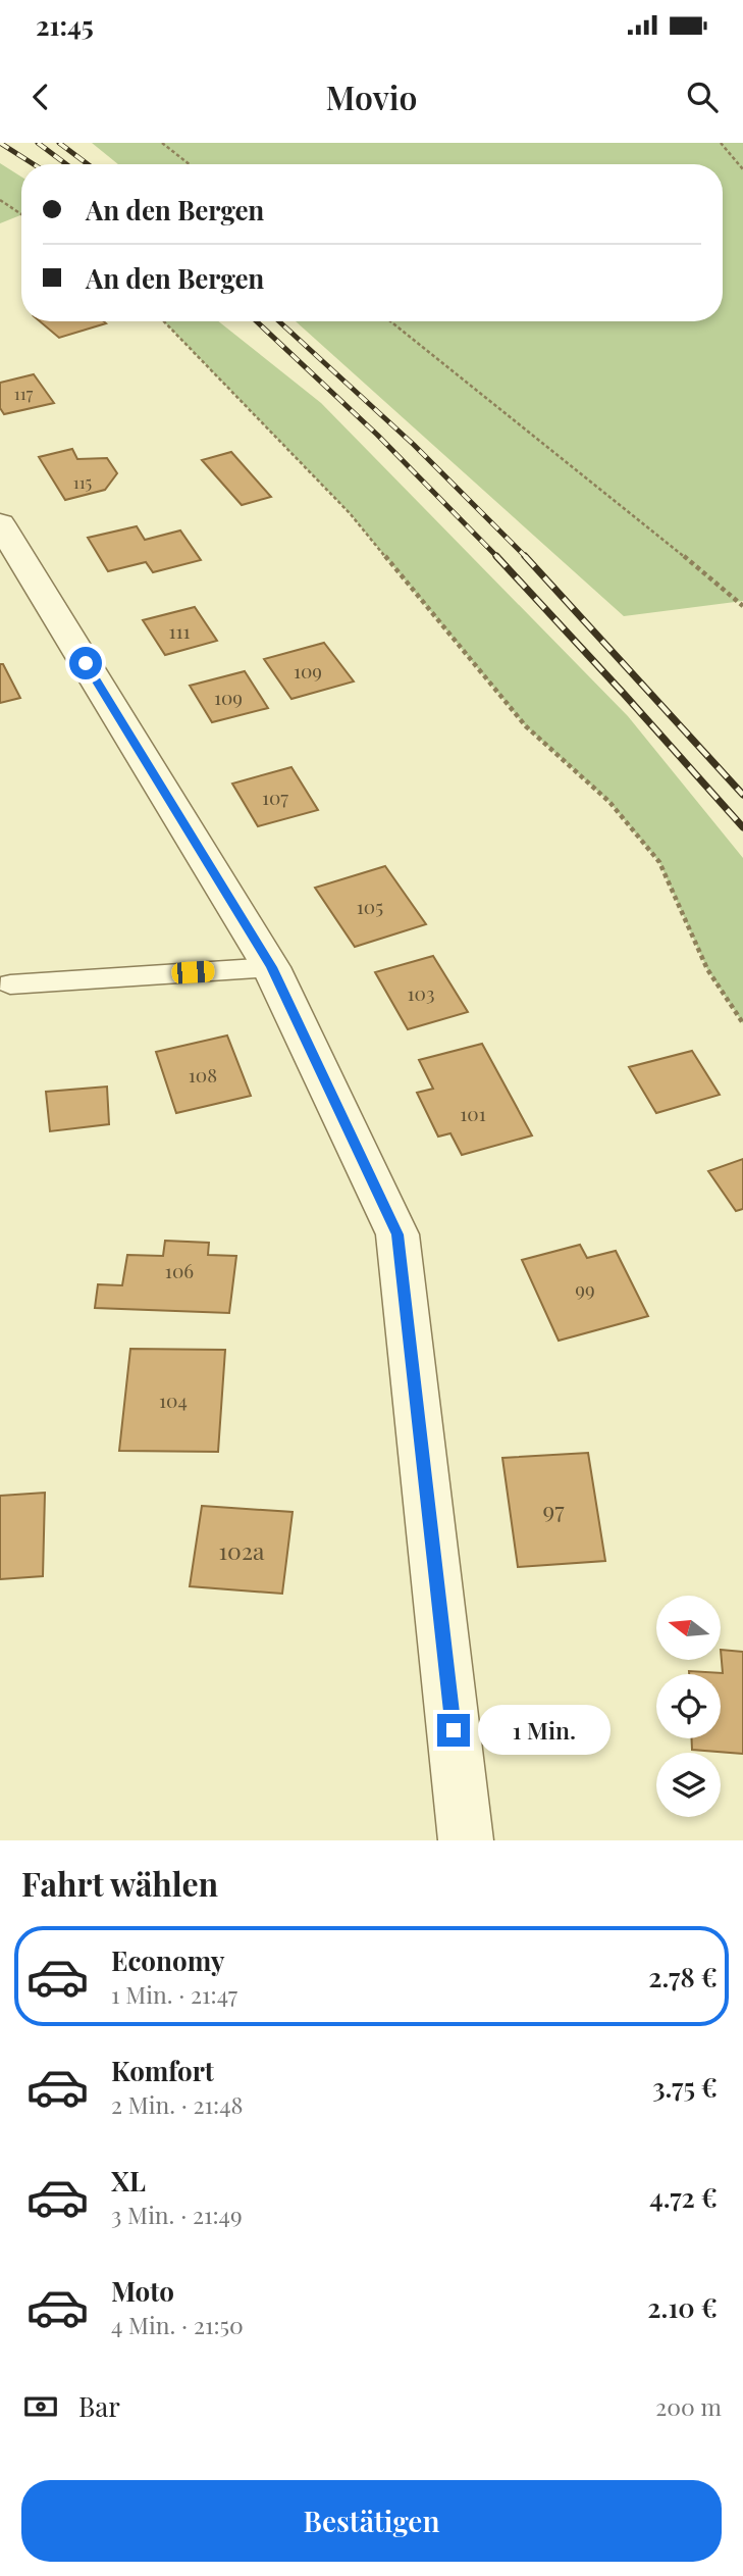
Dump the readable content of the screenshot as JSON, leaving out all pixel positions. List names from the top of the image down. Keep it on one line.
{"house_numbers":["117","115","111","109","109","107","105","103","108","101","106","99","104","97","102a"],"north":"left","page":{"status":"21:45","header":"Movio","banner":["An den Bergen","An den Bergen"],"bubble":"1 Min.","heading":"Fahrt wählen","list":[{"name":"Economy","note":"1 Min. · 21:47","value":"2.78 €"},{"name":"Komfort","note":"2 Min. · 21:48","value":"3.75 €"},{"name":"XL","note":"3 Min. · 21:49","value":"4.72 €"},{"name":"Moto","note":"4 Min. · 21:50","value":"2.10 €"}],"pay":["Bar","200 m"],"buttons":"Bestätigen"}}
